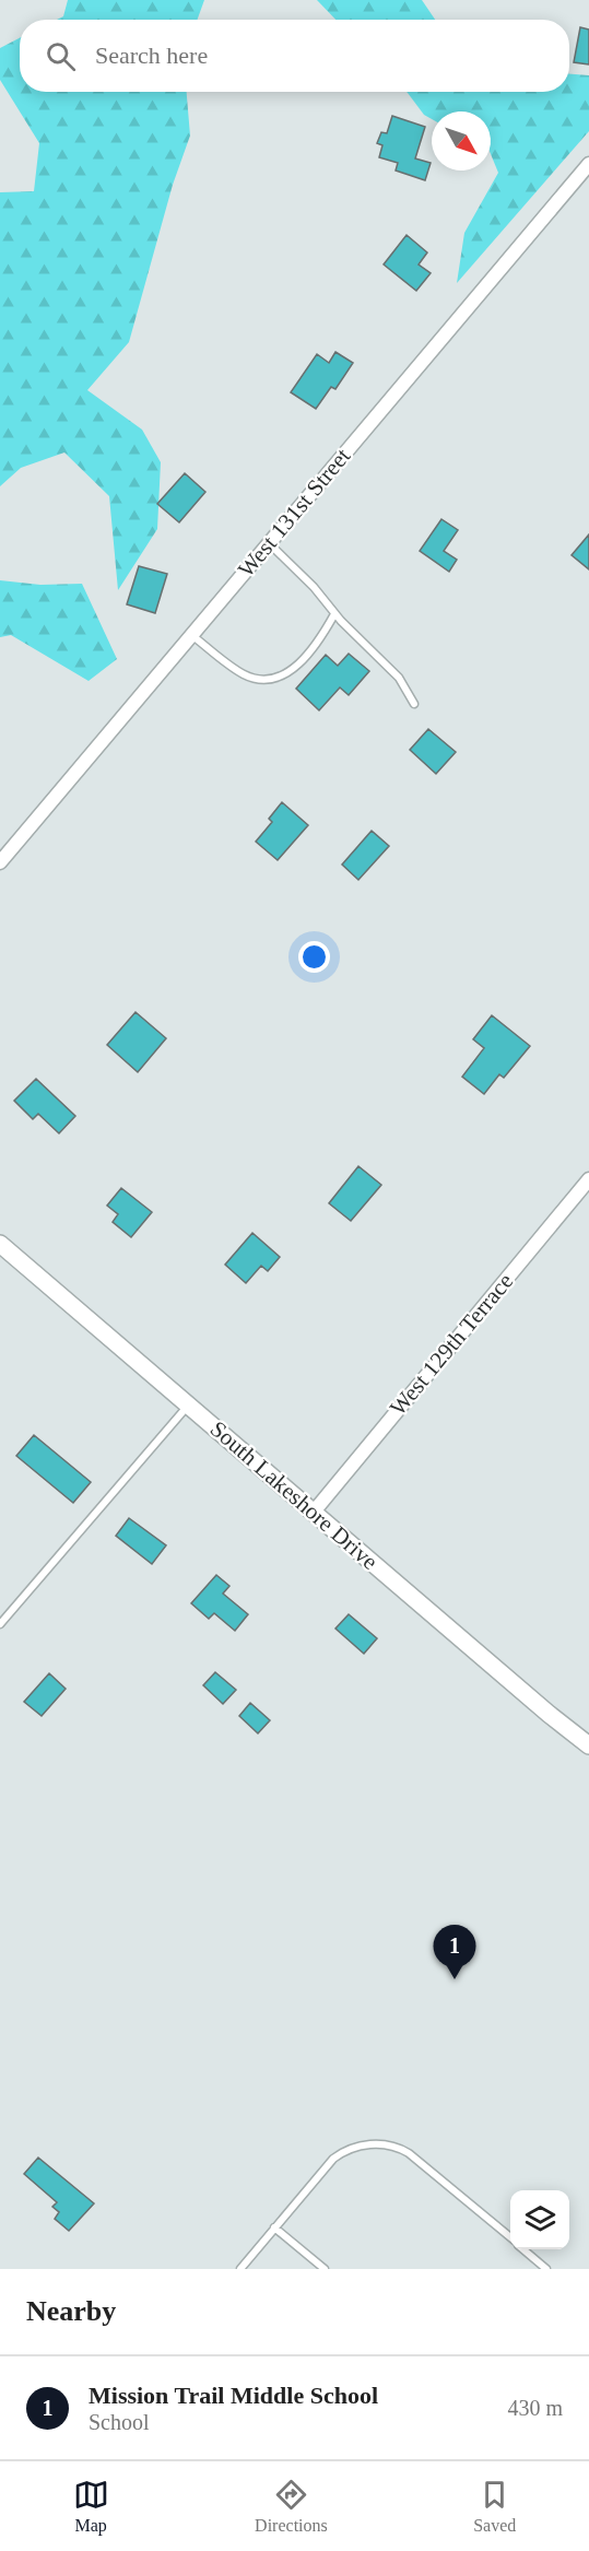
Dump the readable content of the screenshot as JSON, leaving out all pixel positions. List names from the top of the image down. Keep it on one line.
{"streets":{"street":["West 131st Street","West 129th Terrace","South Lakeshore Drive"]},"crossings":[["West 129th Terrace","South Lakeshore Drive"]],"north":"bottom right","page":{"search":"Search here","pins":"1","heading":"Nearby","list":[{"mark":"1","name":"Mission Trail Middle School","note":"School","value":"430 m"}],"nav":["Map","Directions","Saved"]}}
